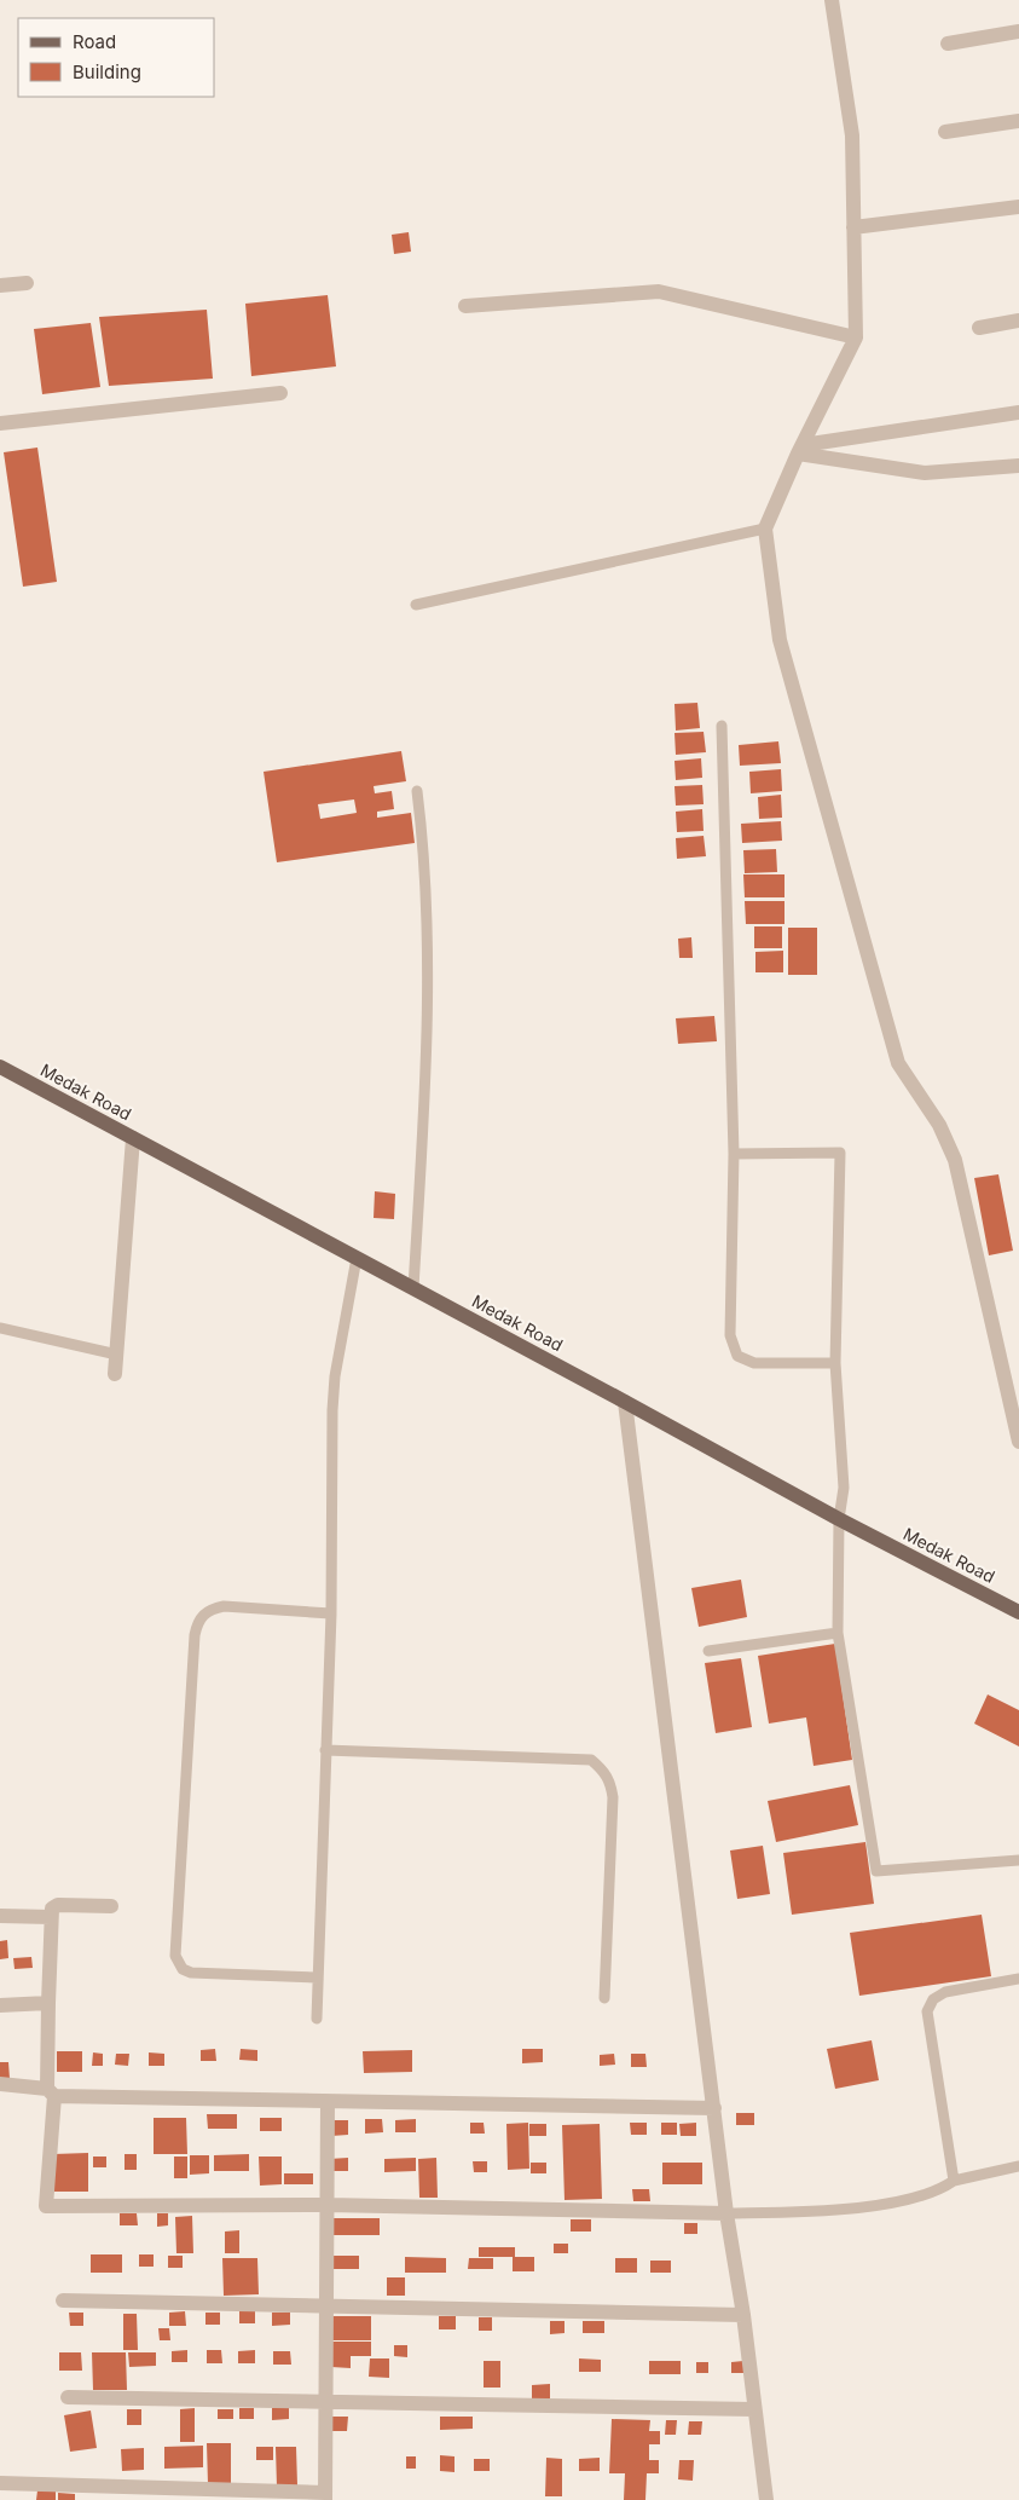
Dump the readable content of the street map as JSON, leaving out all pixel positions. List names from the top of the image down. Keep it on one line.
{"streets":{"main road":["Medak Road"]},"legend":["Road","Building"]}
